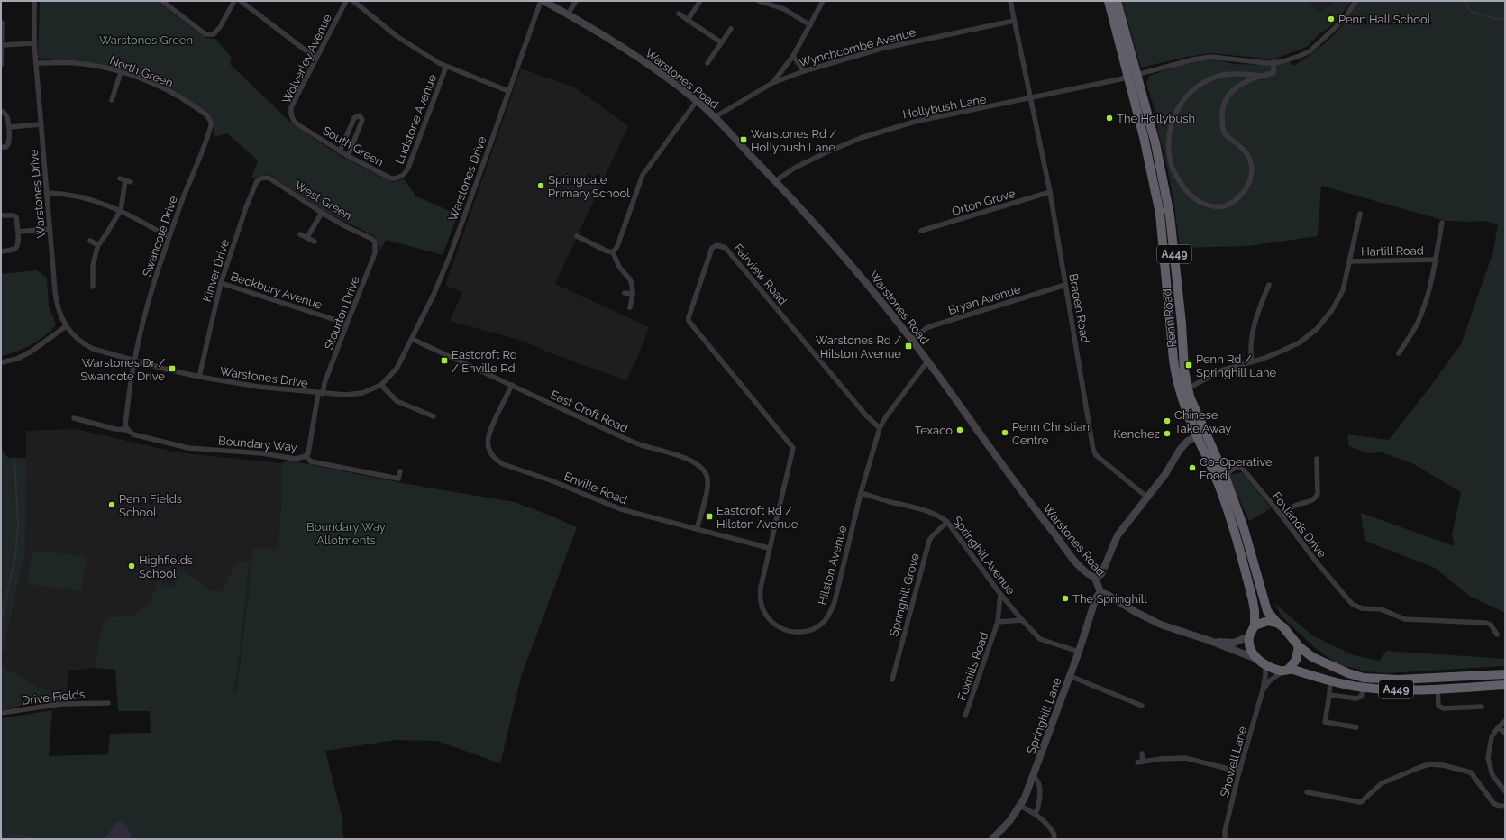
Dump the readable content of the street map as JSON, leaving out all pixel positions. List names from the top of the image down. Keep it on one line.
{"streets":{"highway":["A449","Penn Road"],"street":["Wynchcombe Avenue","Wolverley Avenue","North Green","Warstones Road","Hollybush Lane","Ludstone Avenue","South Green","Warstones Drive","West Green","Orton Grove","Swancote Drive","Hartill Road","Kinver Drive","Fairview Road","Beckbury Avenue","Bryan Avenue","Braden Road","Stourton Drive","East Croft Road","Boundary Way","Enville Road","Foxlands Drive","Springhill Avenue","Hilston Avenue","Springhill Grove","Foxhills Road","Drive Fields","Springhill Lane","Showell Lane"]},"crossings":[["Wynchcombe Avenue","Warstones Road"],["Wynchcombe Avenue","Braden Road"],["Wolverley Avenue","South Green"],["North Green","Warstones Drive"],["North Green","Swancote Drive"],["Warstones Road","Hollybush Lane"],["Warstones Road","A449"],["Warstones Road","Bryan Avenue"],["Warstones Road","Penn Road"],["Warstones Road","Hilston Avenue"],["Warstones Road","Springhill Lane"],["Warstones Road","Showell Lane"],["Hollybush Lane","Braden Road"],["Hollybush Lane","Penn Road"],["Ludstone Avenue","South Green"],["Warstones Drive","Swancote Drive"],["Warstones Drive","Kinver Drive"],["Warstones Drive","Stourton Drive"],["Warstones Drive","East Croft Road"],["West Green","Kinver Drive"],["West Green","Stourton Drive"],["Orton Grove","Braden Road"],["Swancote Drive","Boundary Way"],["A449","Penn Road"],["A449","Showell Lane"],["Kinver Drive","Beckbury Avenue"],["Fairview Road","Hilston Avenue"],["Beckbury Avenue","Stourton Drive"],["Bryan Avenue","Braden Road"],["Stourton Drive","Boundary Way"],["Penn Road","Foxlands Drive"],["Penn Road","Showell Lane"],["East Croft Road","Enville Road"],["Enville Road","Hilston Avenue"],["Springhill Avenue","Hilston Avenue"],["Springhill Avenue","Springhill Grove"],["Springhill Avenue","Foxhills Road"],["Springhill Avenue","Springhill Lane"]],"parks":["Warstones Green","Boundary Way Allotments"],"places":{"other":["Penn Hall School","The Hollybush","Springdale Primary School","Chinese Take Away","Texaco","Penn Christian Centre","Kenchez","Co-Operative Food","Penn Fields School","Highfields School","The Springhill"],"transit":["Warstones Rd / Hollybush Lane","Warstones Rd / Hilston Avenue","Eastcroft Rd / Enville Rd","Penn Rd / Springhill Lane","Warstones Dr / Swancote Drive","Eastcroft Rd / Hilston Avenue"]}}
